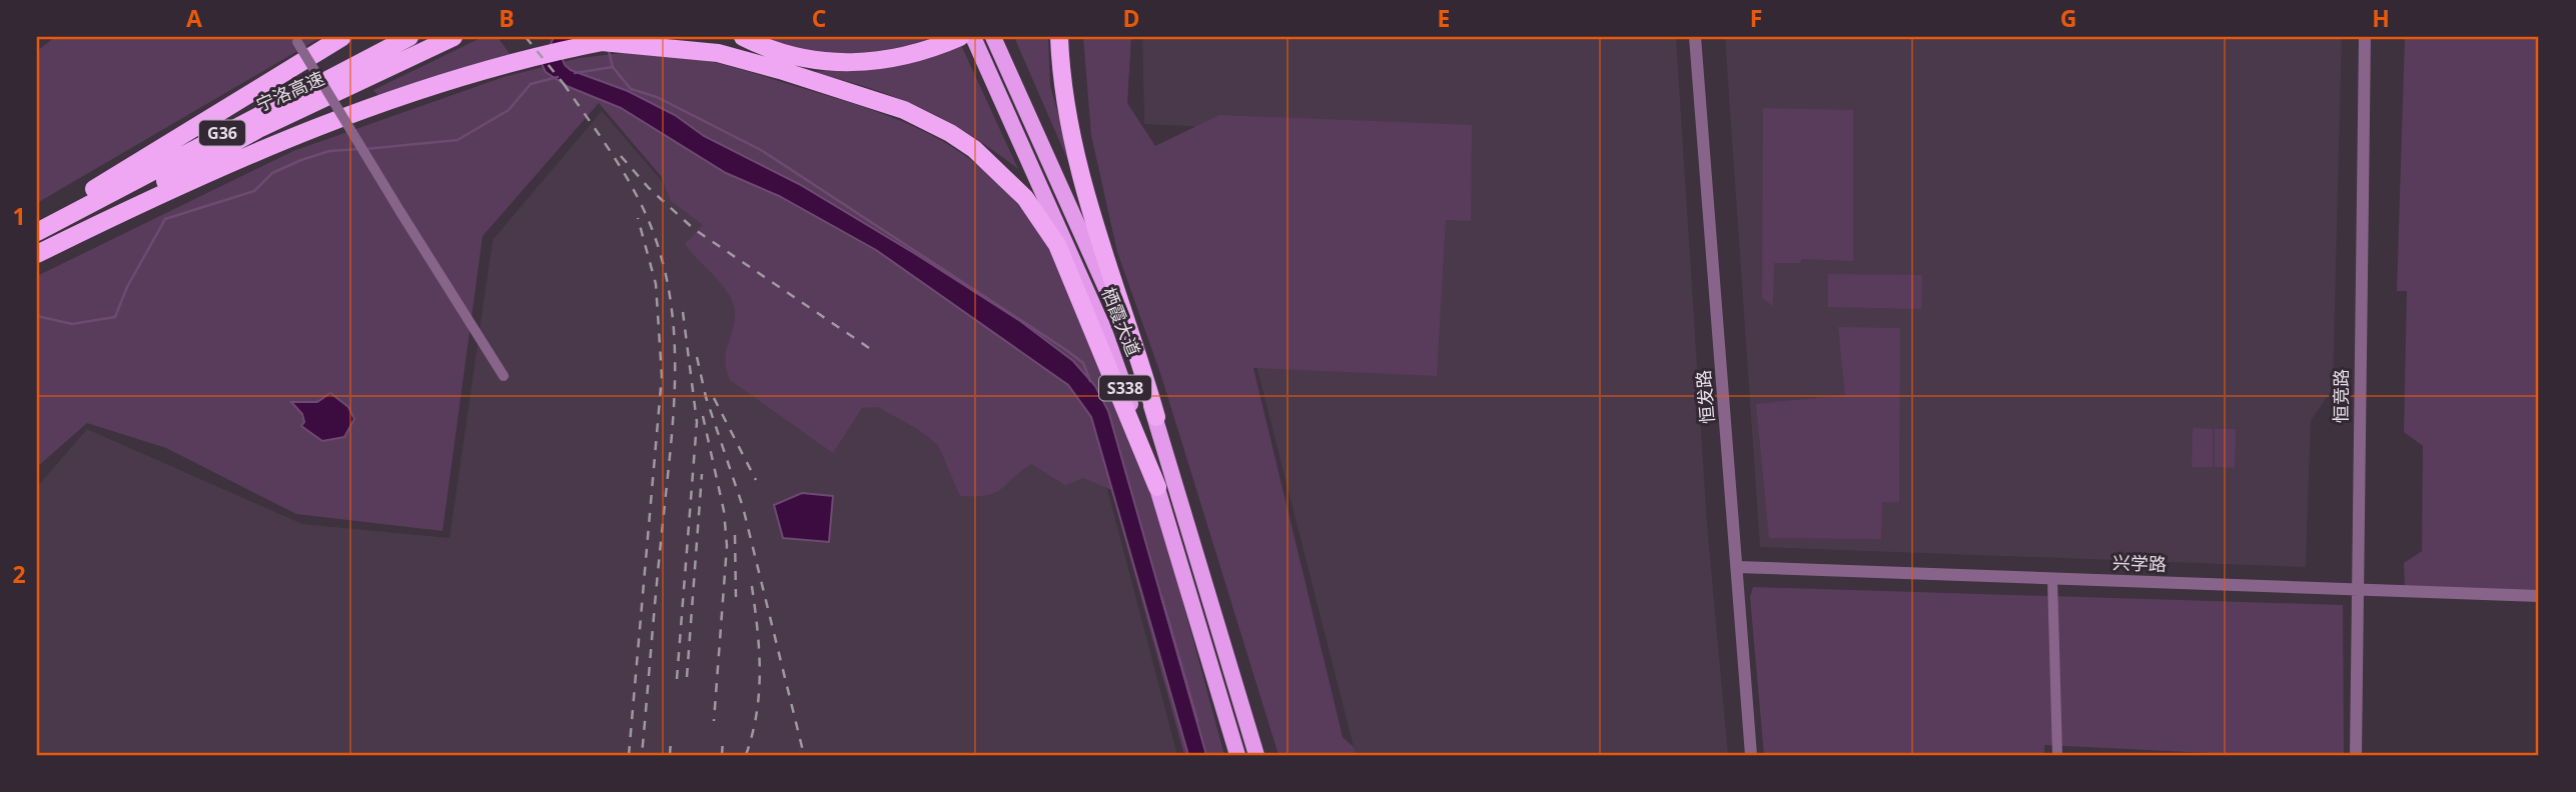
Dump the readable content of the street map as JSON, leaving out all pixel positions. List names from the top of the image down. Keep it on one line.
{"streets":{"highway":["宁洛高速","G36","栖霞大道","S338"],"street":["恒竞路","恒发路","兴学路"]},"crossings":[["恒竞路","兴学路"],["恒发路","兴学路"]],"grid":{"columns":["A","B","C","D","E","F","G","H"],"rows":["1","2"]}}
